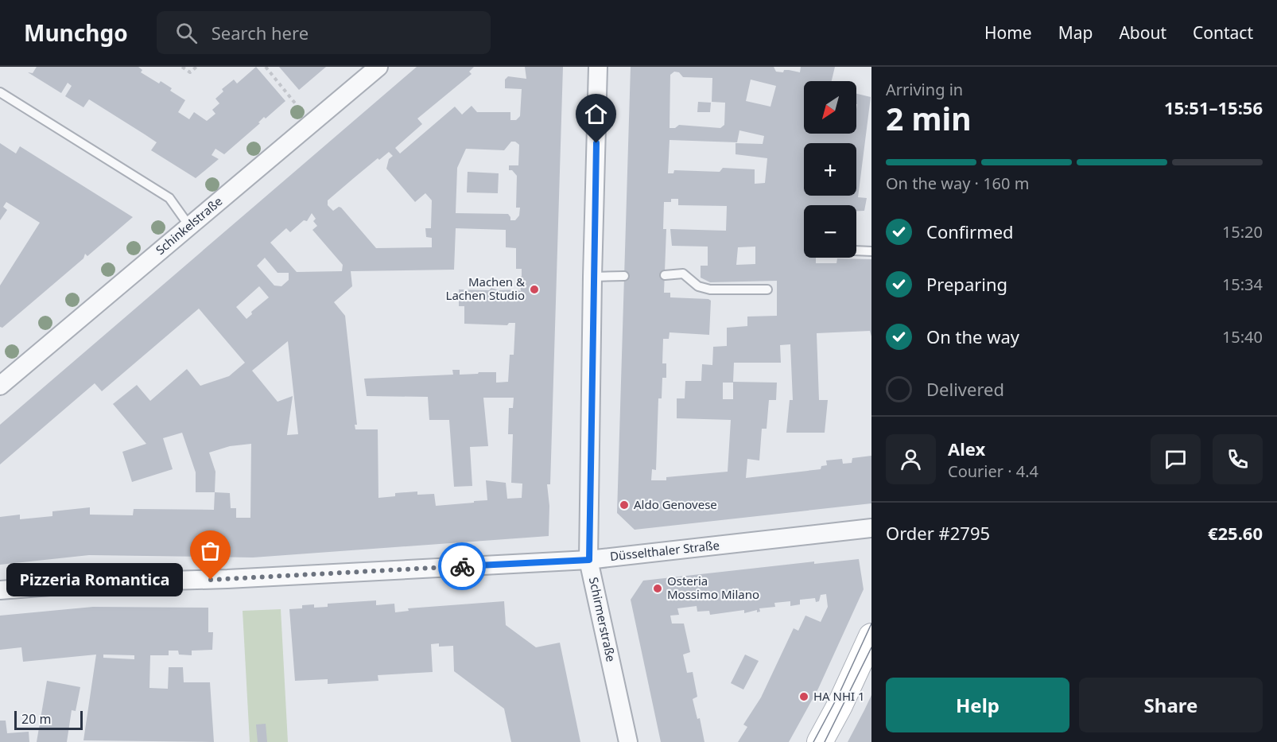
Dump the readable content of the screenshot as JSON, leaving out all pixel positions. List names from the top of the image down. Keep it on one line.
{"streets":{"street":["Schinkelstraße","Düsselthaler Straße","Schirmerstraße"]},"crossings":[["Düsselthaler Straße","Schirmerstraße"]],"places":["Machen & Lachen Studio","Aldo Genovese","Pizzeria Romantica","Osteria Mossimo Milano","HA NHI 1"],"scale_bar":"20 m","north":"bottom left","page":{"header":"Munchgo","search":"Search here","nav":["Home","Map","About","Contact"],"heading":["2 min","Arriving in","15:51–15:56"],"panel":["Alex","Courier · 4.4","Order #2795","€25.60"],"map_buttons":["+","−"],"bar":"On the way · 160 m","list":[["Confirmed","15:20"],["Preparing","15:34"],["On the way","15:40"],"Delivered"],"bubble":"Pizzeria Romantica","buttons":["Help","Share"],"scale":"20 m"}}
